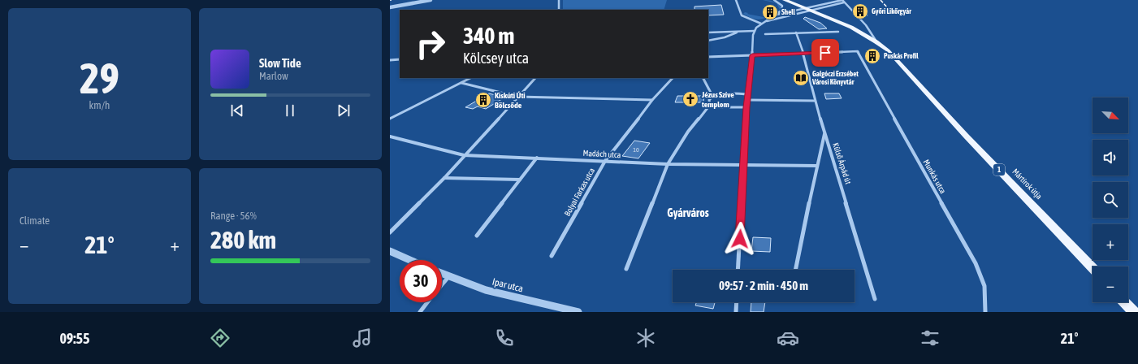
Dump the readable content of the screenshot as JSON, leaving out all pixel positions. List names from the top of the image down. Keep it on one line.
{"streets":{"main road":["1","Mártírok útja"],"street":["Madách utca","Külső Árpád út","Munkás utca","Bolyai Farkas utca","Ipar utca"]},"crossings":[["Madách utca","Bolyai Farkas utca"],["Külső Árpád út","Munkás utca"],["1","Mártírok útja"]],"districts":["Gyárváros"],"places":{"building":["Győri Likőrgyár","Shell","Puskás Profil","Kiskúti Úti Bölcsőde"],"library":["Galgóczi Erzsébet Városi Könyvtár"],"church":["Jézus Szíve templom"]},"house_numbers":["10"],"north":"bottom right","page":{"tile":[["29","km/h"],"Climate",["Range · 56%","280 km"]],"turn":["340 m","Kölcsey utca"],"song":["Slow Tide","Marlow"],"map_buttons":["+","−"],"heat":["−","21°","+"],"limit":"30","trip":"09:57 · 2 min · 450 m","tabs":["09:55","21°"]}}
